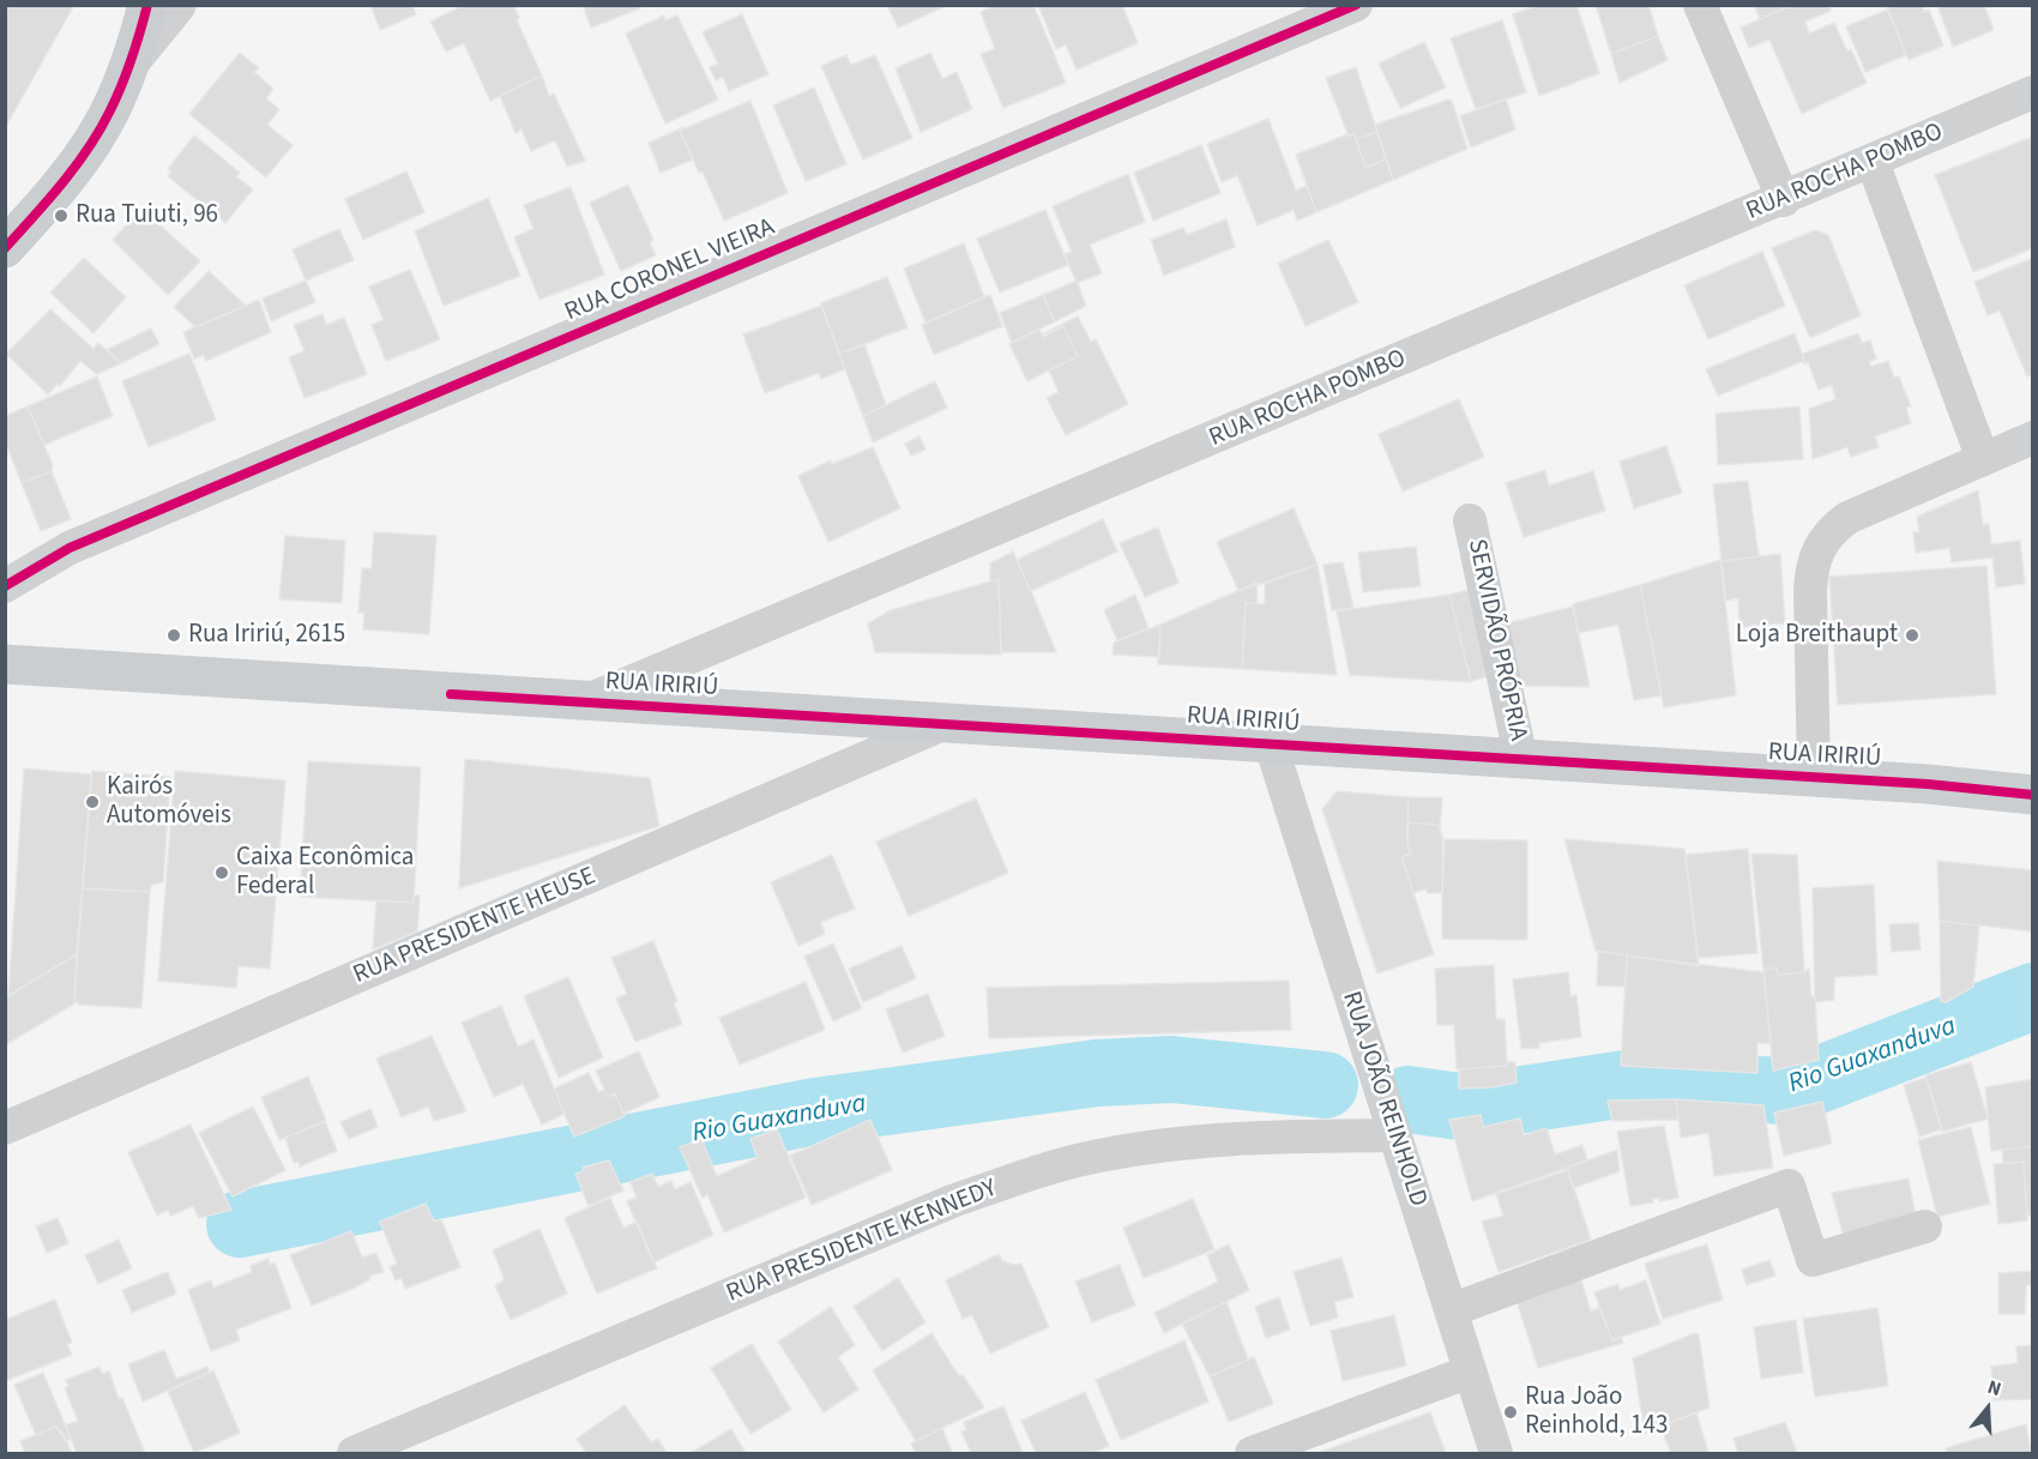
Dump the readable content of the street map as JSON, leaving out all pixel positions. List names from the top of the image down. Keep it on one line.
{"streets":{"main road":["RUA IRIRIÚ"],"street":["RUA ROCHA POMBO","RUA CORONEL VIEIRA","SERVIDÃO PRÓPRIA","RUA PRESIDENTE HEUSE","RUA JOÃO REINHOLD","RUA PRESIDENTE KENNEDY"]},"crossings":[["RUA ROCHA POMBO","RUA IRIRIÚ"],["SERVIDÃO PRÓPRIA","RUA IRIRIÚ"],["RUA IRIRIÚ","RUA PRESIDENTE HEUSE"],["RUA IRIRIÚ","RUA JOÃO REINHOLD"],["RUA JOÃO REINHOLD","RUA PRESIDENTE KENNEDY"]],"water":["Rio Guaxanduva"],"places":["Rua Tuiuti, 96","Rua Iririú, 2615","Loja Breithaupt","Kairós Automóveis","Caixa Econômica Federal","Rua João Reinhold, 143"],"north":"top"}
